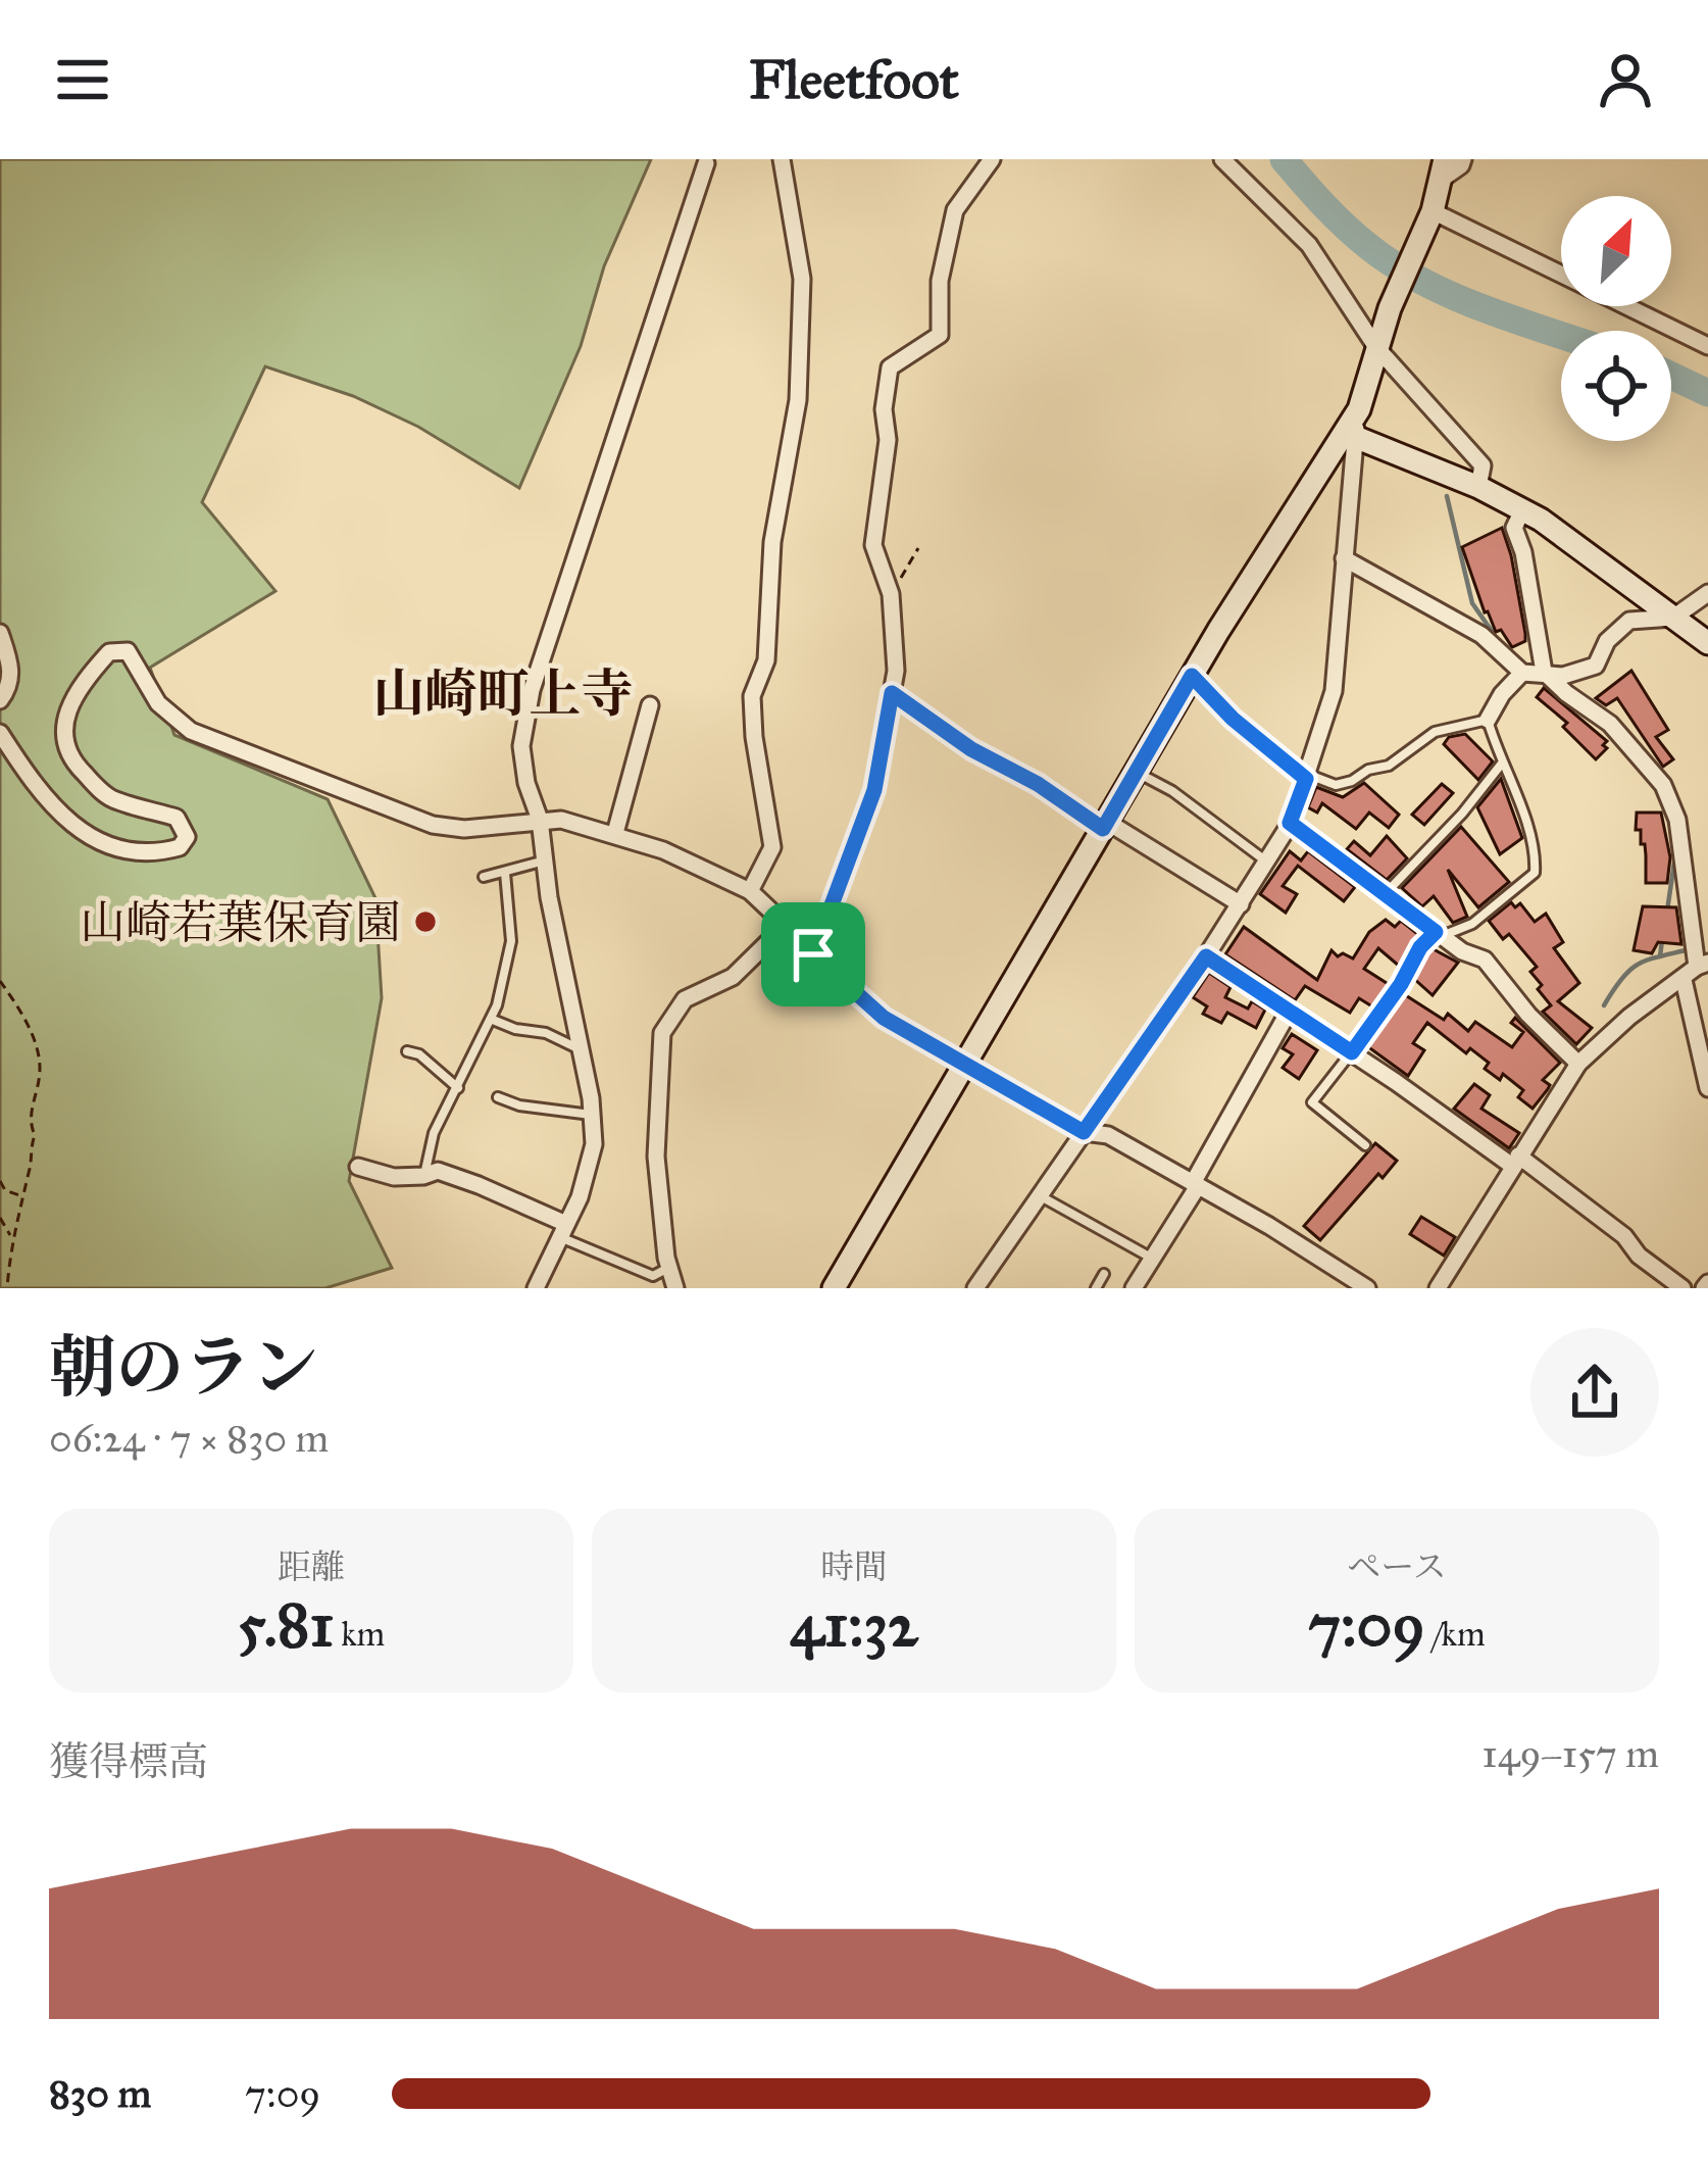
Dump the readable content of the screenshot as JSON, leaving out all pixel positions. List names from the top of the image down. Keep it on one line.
{"districts":["山崎町上寺"],"places":["山崎若葉保育園"],"north":"top right","page":{"header":"Fleetfoot","heading":["朝のラン","06:24 · 7 × 830 m"],"stats":[["距離","5.81 km"],["時間","41:32"],["ペース","7:09 /km"]],"chart":["獲得標高","149–157 m"],"list":[{"name":"830 m","note":"7:09"}]}}
